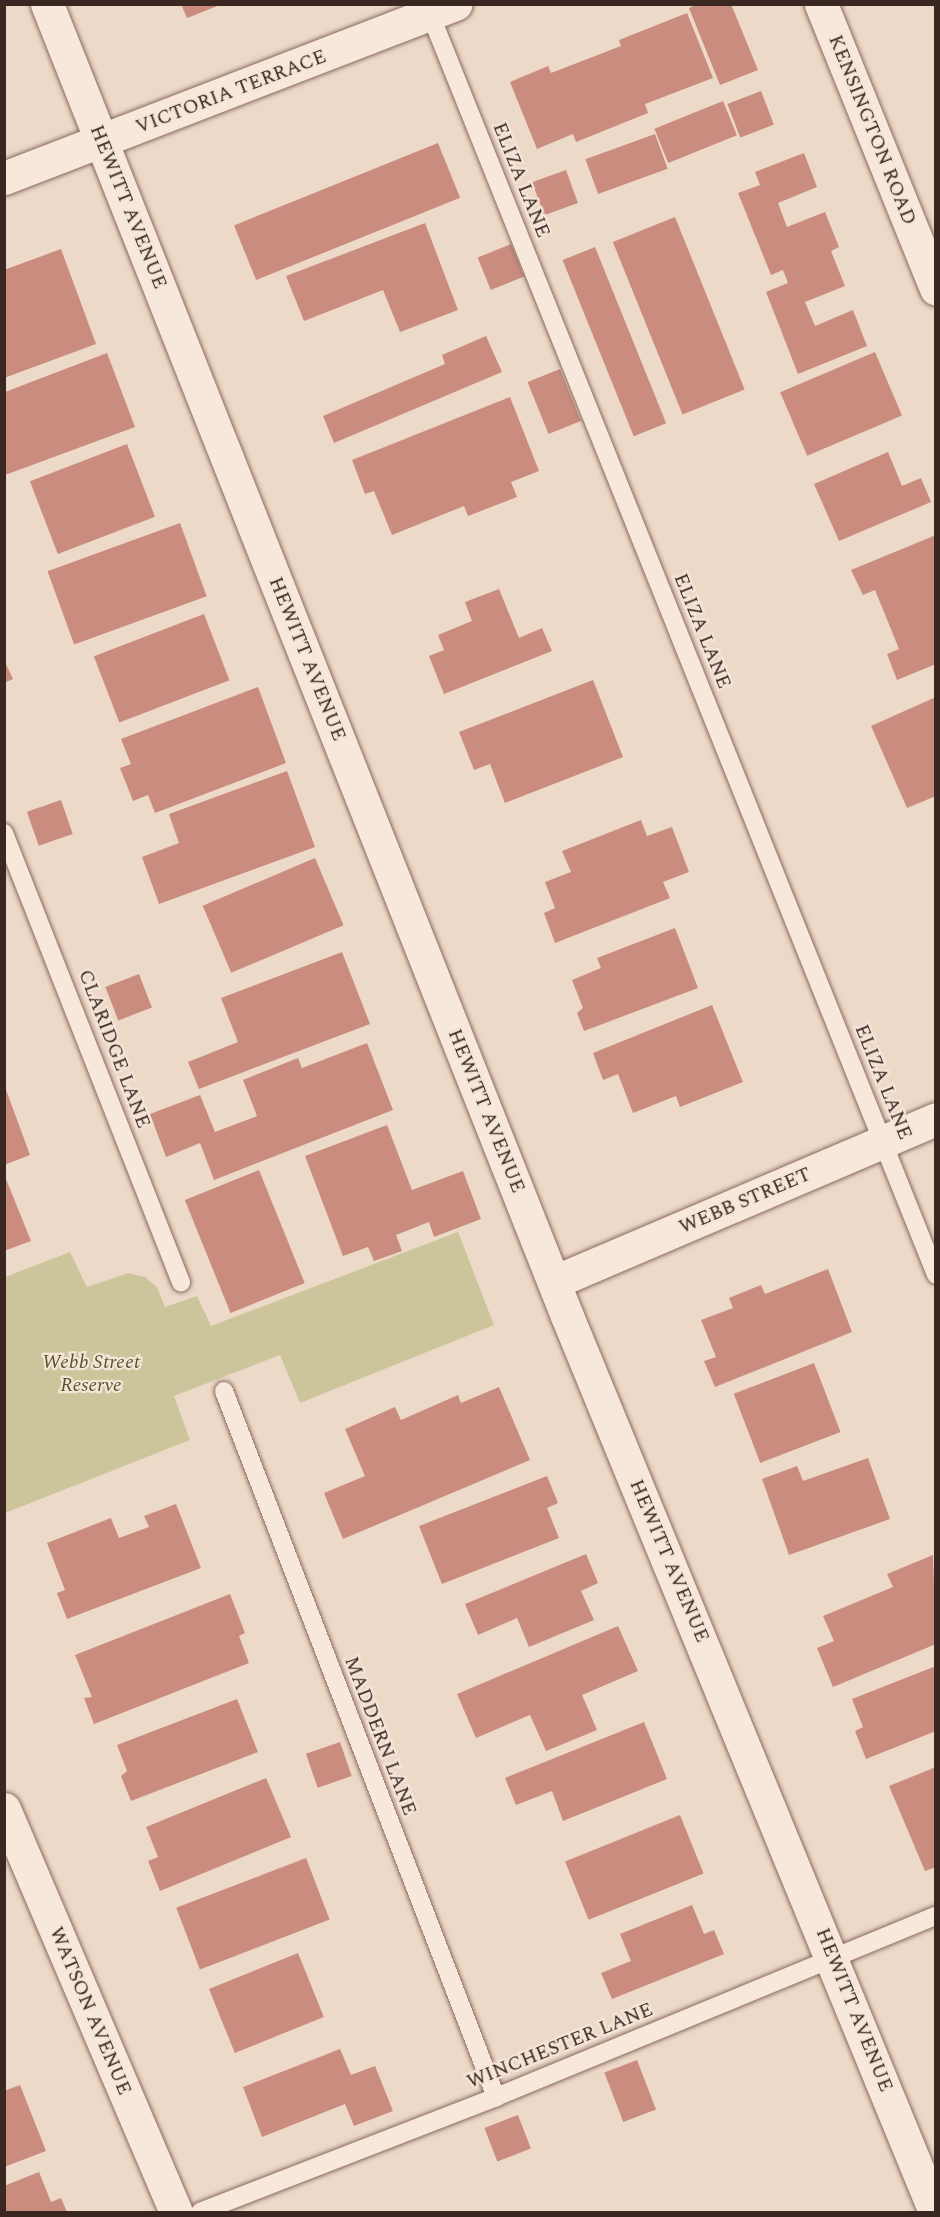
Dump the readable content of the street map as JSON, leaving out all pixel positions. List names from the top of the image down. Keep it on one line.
{"streets":{"street":["VICTORIA TERRACE","KENSINGTON ROAD","HEWITT AVENUE","WEBB STREET","WATSON AVENUE"],"lane":["ELIZA LANE","CLARIDGE LANE","MADDERN LANE","WINCHESTER LANE"]},"crossings":[["VICTORIA TERRACE","ELIZA LANE"],["VICTORIA TERRACE","HEWITT AVENUE"],["ELIZA LANE","WEBB STREET"],["HEWITT AVENUE","WEBB STREET"],["HEWITT AVENUE","WINCHESTER LANE"],["MADDERN LANE","WINCHESTER LANE"]],"parks":["Webb Street Reserve"]}
